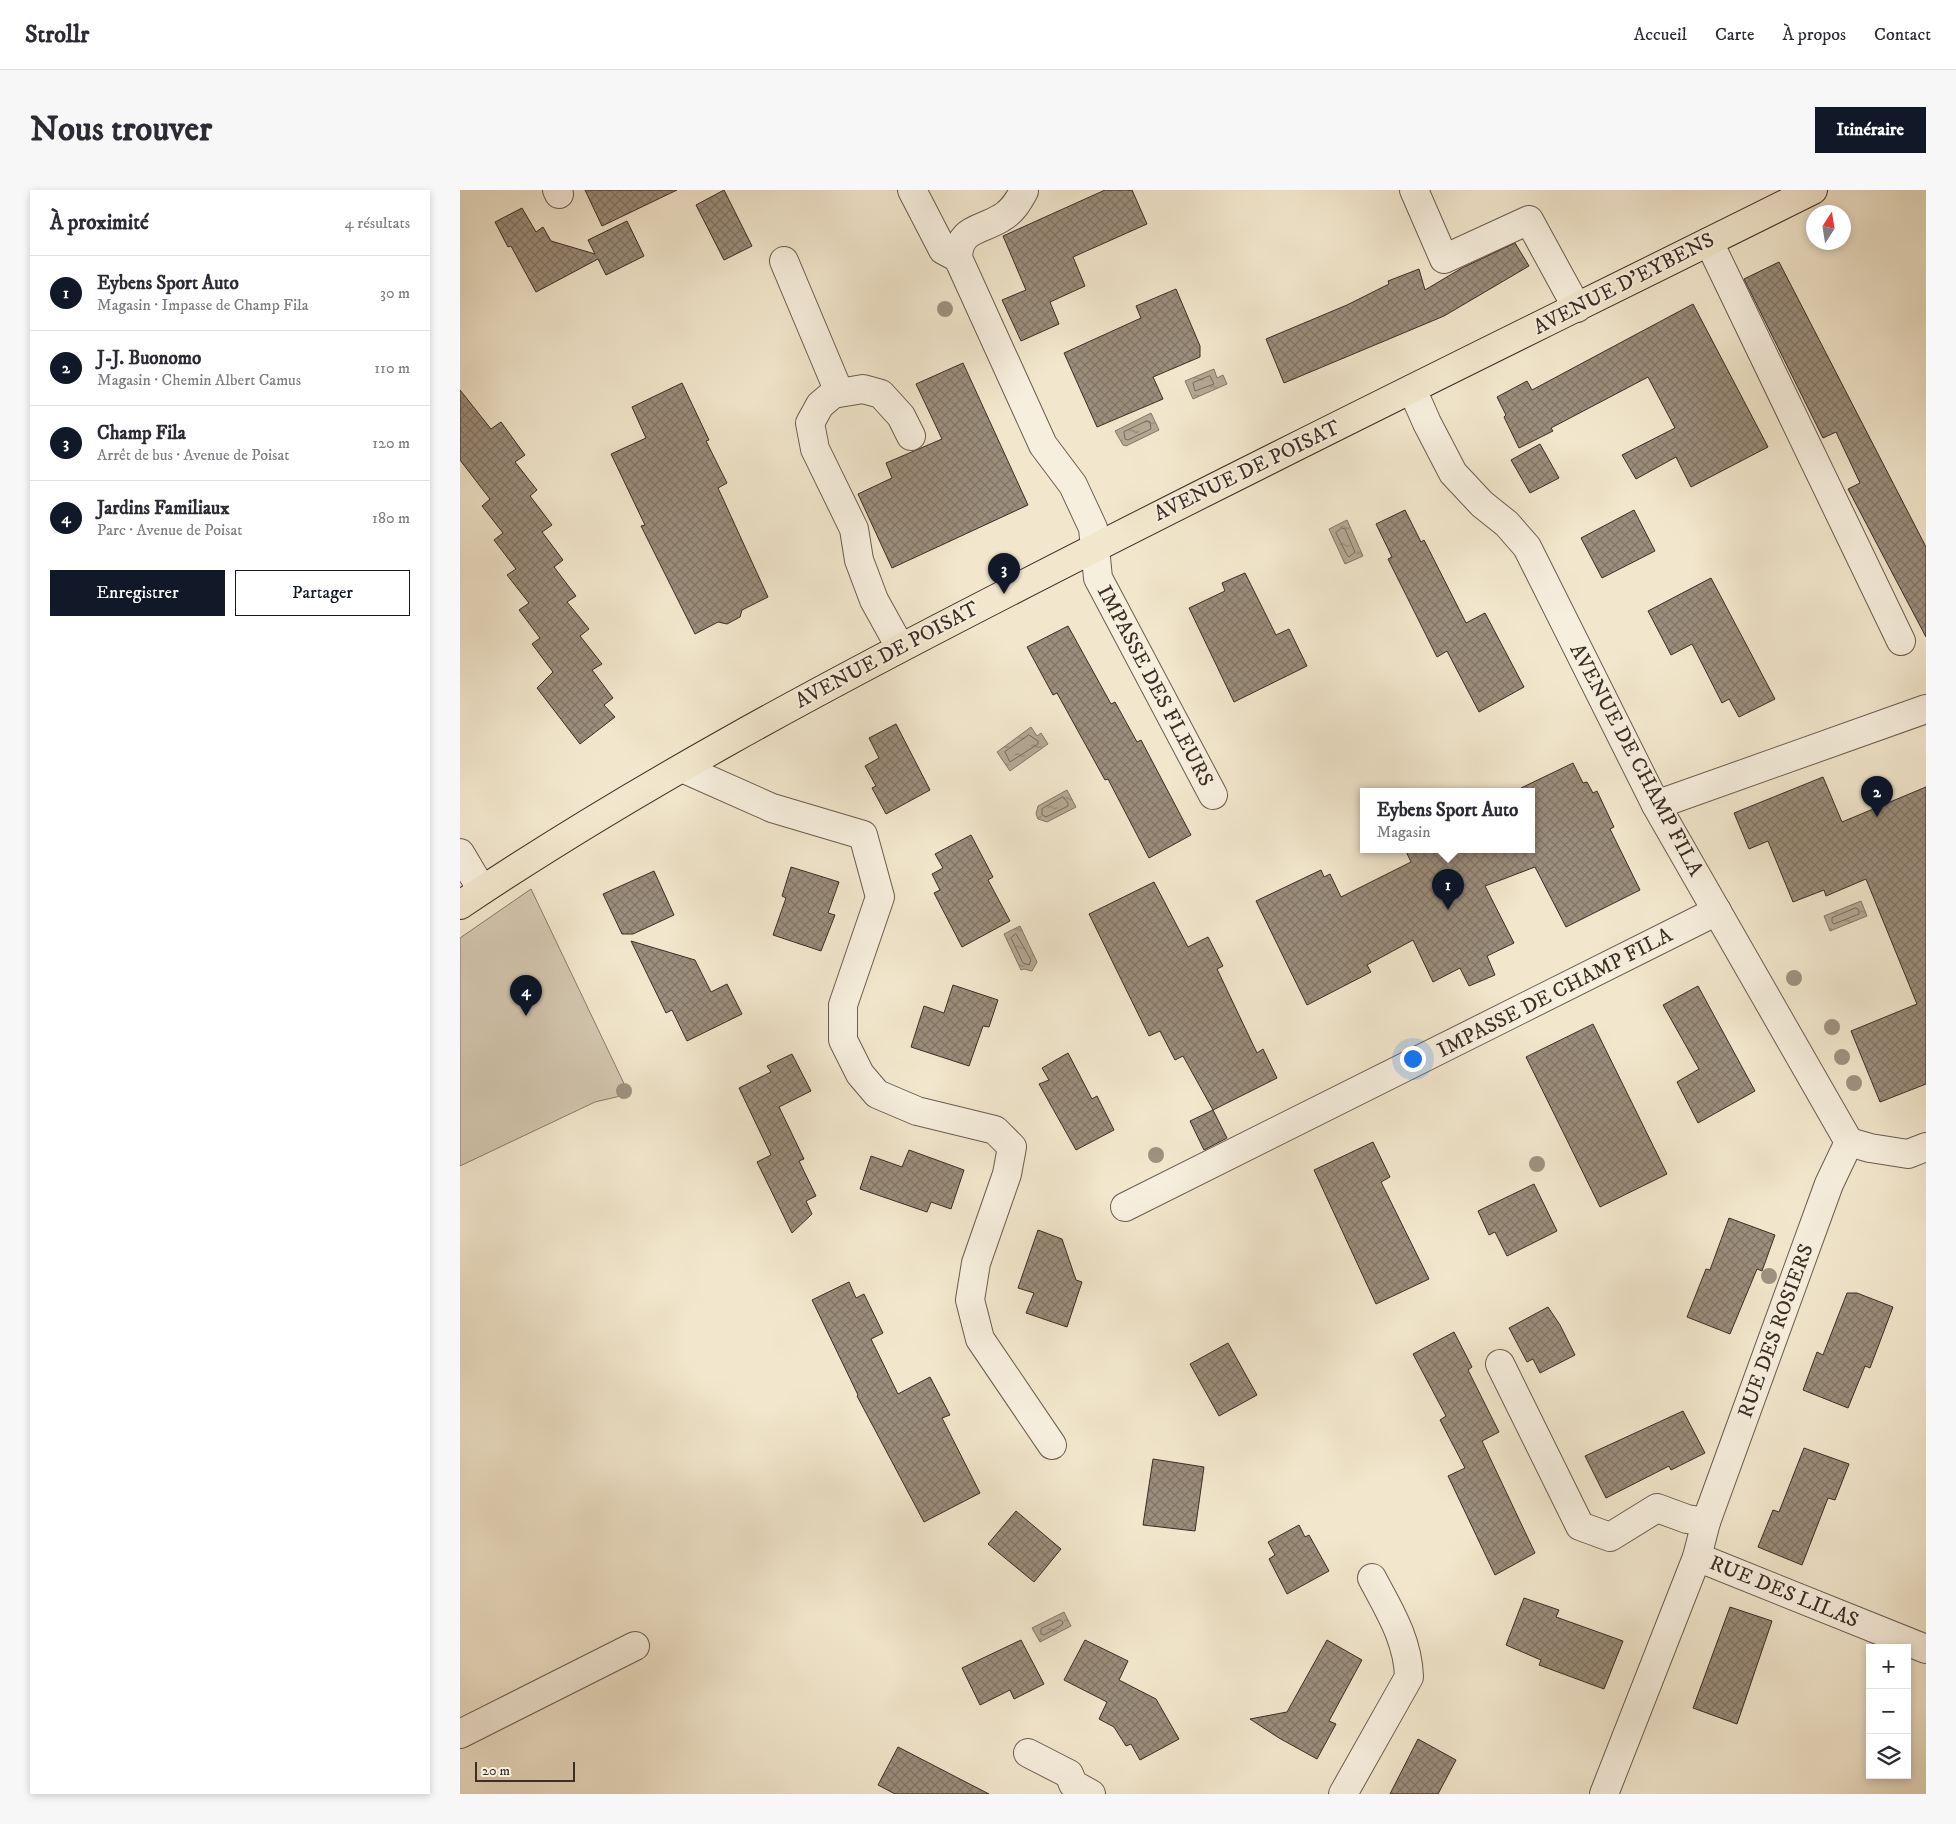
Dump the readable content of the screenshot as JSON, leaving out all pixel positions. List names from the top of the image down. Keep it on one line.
{"streets":{"main road":["AVENUE D'EYBENS","AVENUE DE POISAT"],"street":["IMPASSE DES FLEURS","AVENUE DE CHAMP FILA","IMPASSE DE CHAMP FILA","RUE DES ROSIERS","RUE DES LILAS"]},"crossings":[["AVENUE D'EYBENS","AVENUE DE POISAT"],["AVENUE D'EYBENS","AVENUE DE CHAMP FILA"],["AVENUE DE POISAT","IMPASSE DES FLEURS"],["AVENUE DE POISAT","AVENUE DE CHAMP FILA"],["AVENUE DE CHAMP FILA","IMPASSE DE CHAMP FILA"],["AVENUE DE CHAMP FILA","RUE DES ROSIERS"],["RUE DES ROSIERS","RUE DES LILAS"]],"scale_bar":"20 m","north":"top","page":{"header":"Strollr","nav":["Accueil","Carte","À propos","Contact"],"buttons":["Itinéraire",["Enregistrer","Partager"]],"title":"Nous trouver","heading":["À proximité","4 résultats"],"list":[{"mark":"1","name":"Eybens Sport Auto","note":"Magasin · Impasse de Champ Fila","value":"30 m"},{"mark":"2","name":"J-J. Buonomo","note":"Magasin · Chemin Albert Camus","value":"110 m"},{"mark":"3","name":"Champ Fila","note":"Arrêt de bus · Avenue de Poisat","value":"120 m"},{"mark":"4","name":"Jardins Familiaux","note":"Parc · Avenue de Poisat","value":"180 m"}],"pins":["3","2","1","4"],"popup":["Eybens Sport Auto","Magasin"],"map_buttons":["+","−"],"scale":"20 m"}}
